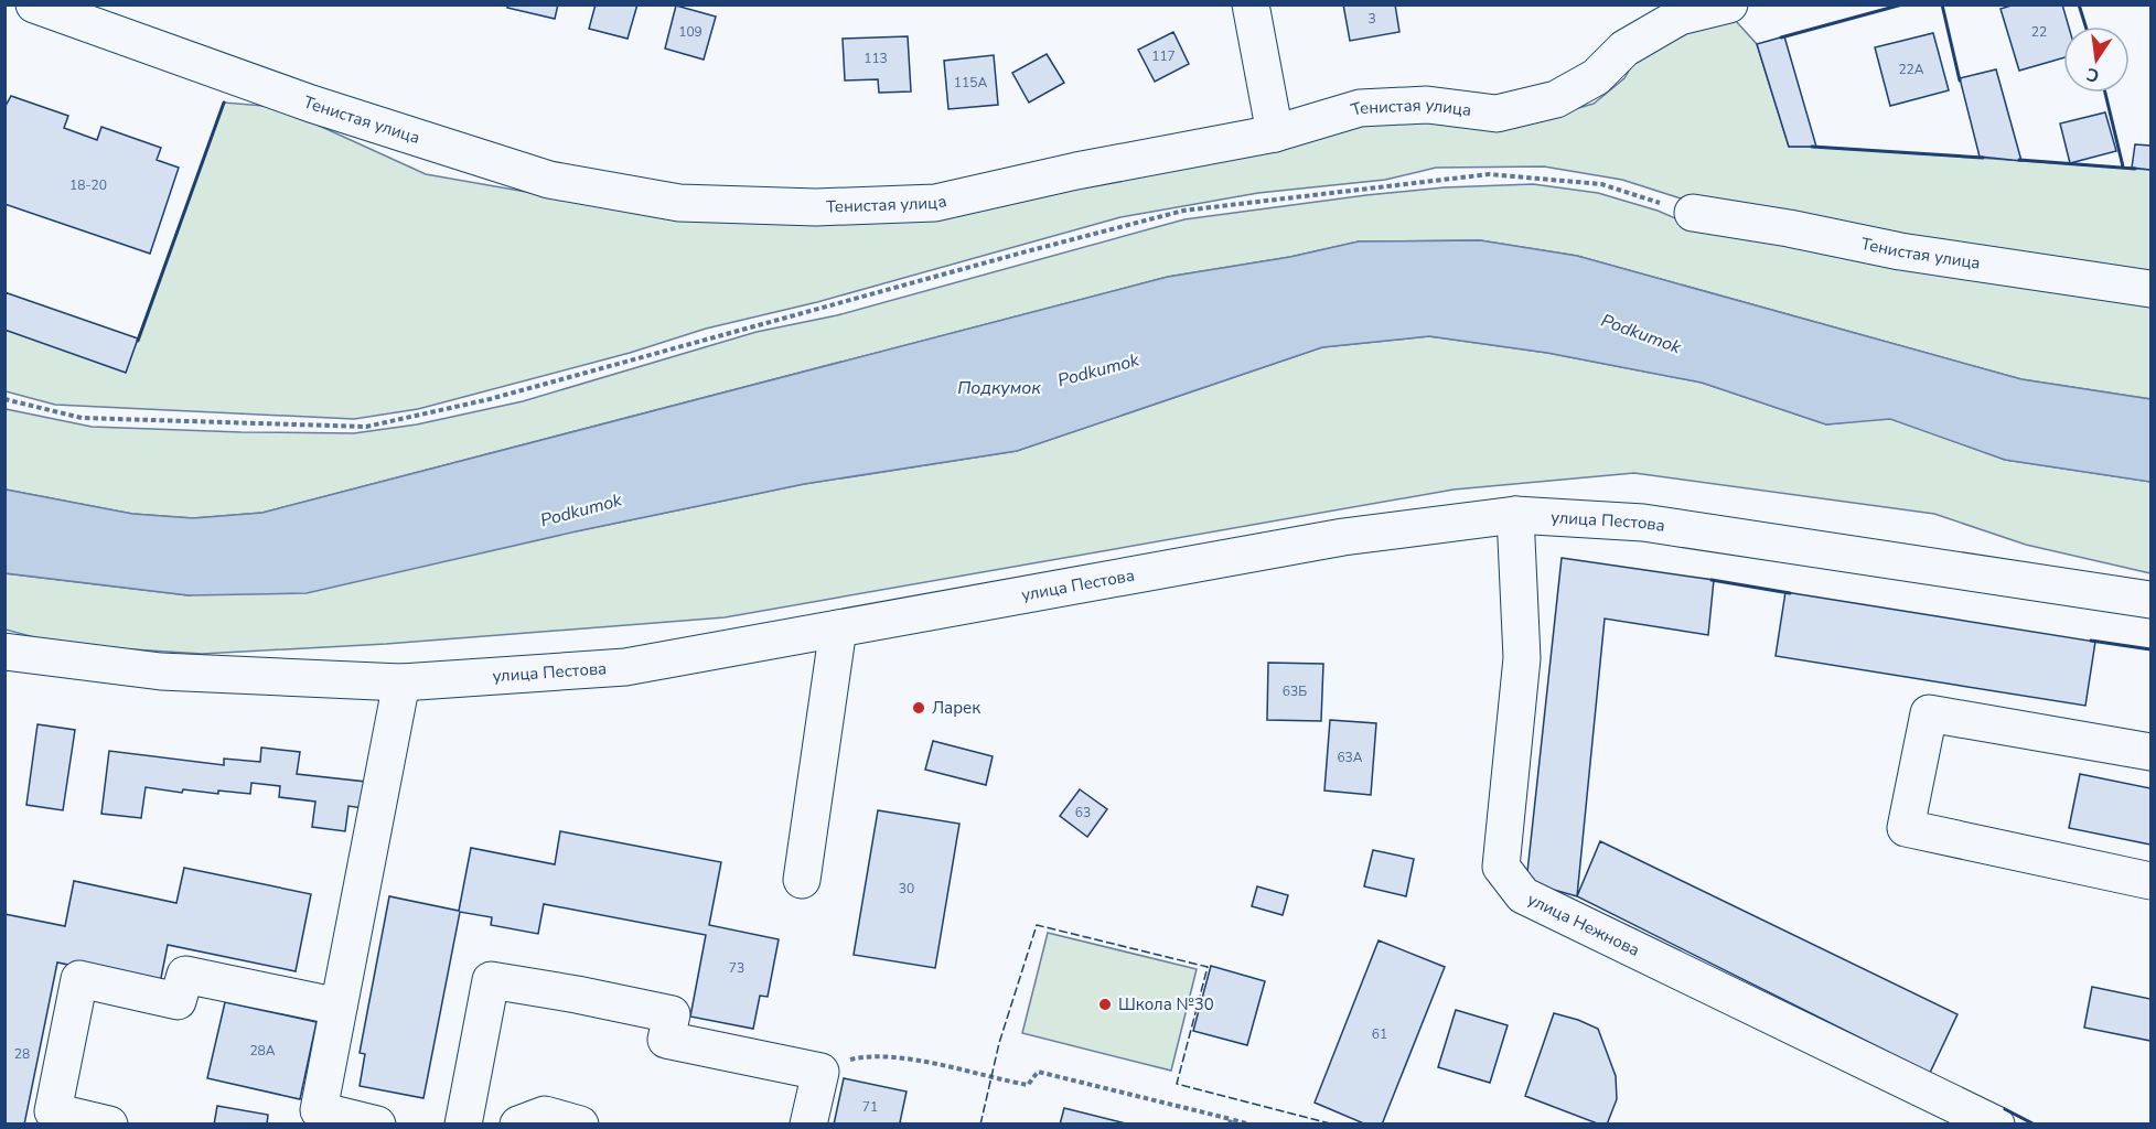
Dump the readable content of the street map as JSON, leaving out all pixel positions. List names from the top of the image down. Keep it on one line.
{"streets":{"street":["Тенистая улица","улица Пестова","улица Нежнова"]},"crossings":[["улица Пестова","улица Нежнова"]],"water":["Podkumok","Подкумок"],"places":["Ларек","Школа №30"],"house_numbers":["3","109","22","117","113","22А","115А","18-20","63Б","63А","63","30","73","61","28А","28","71"],"north":"bottom"}
